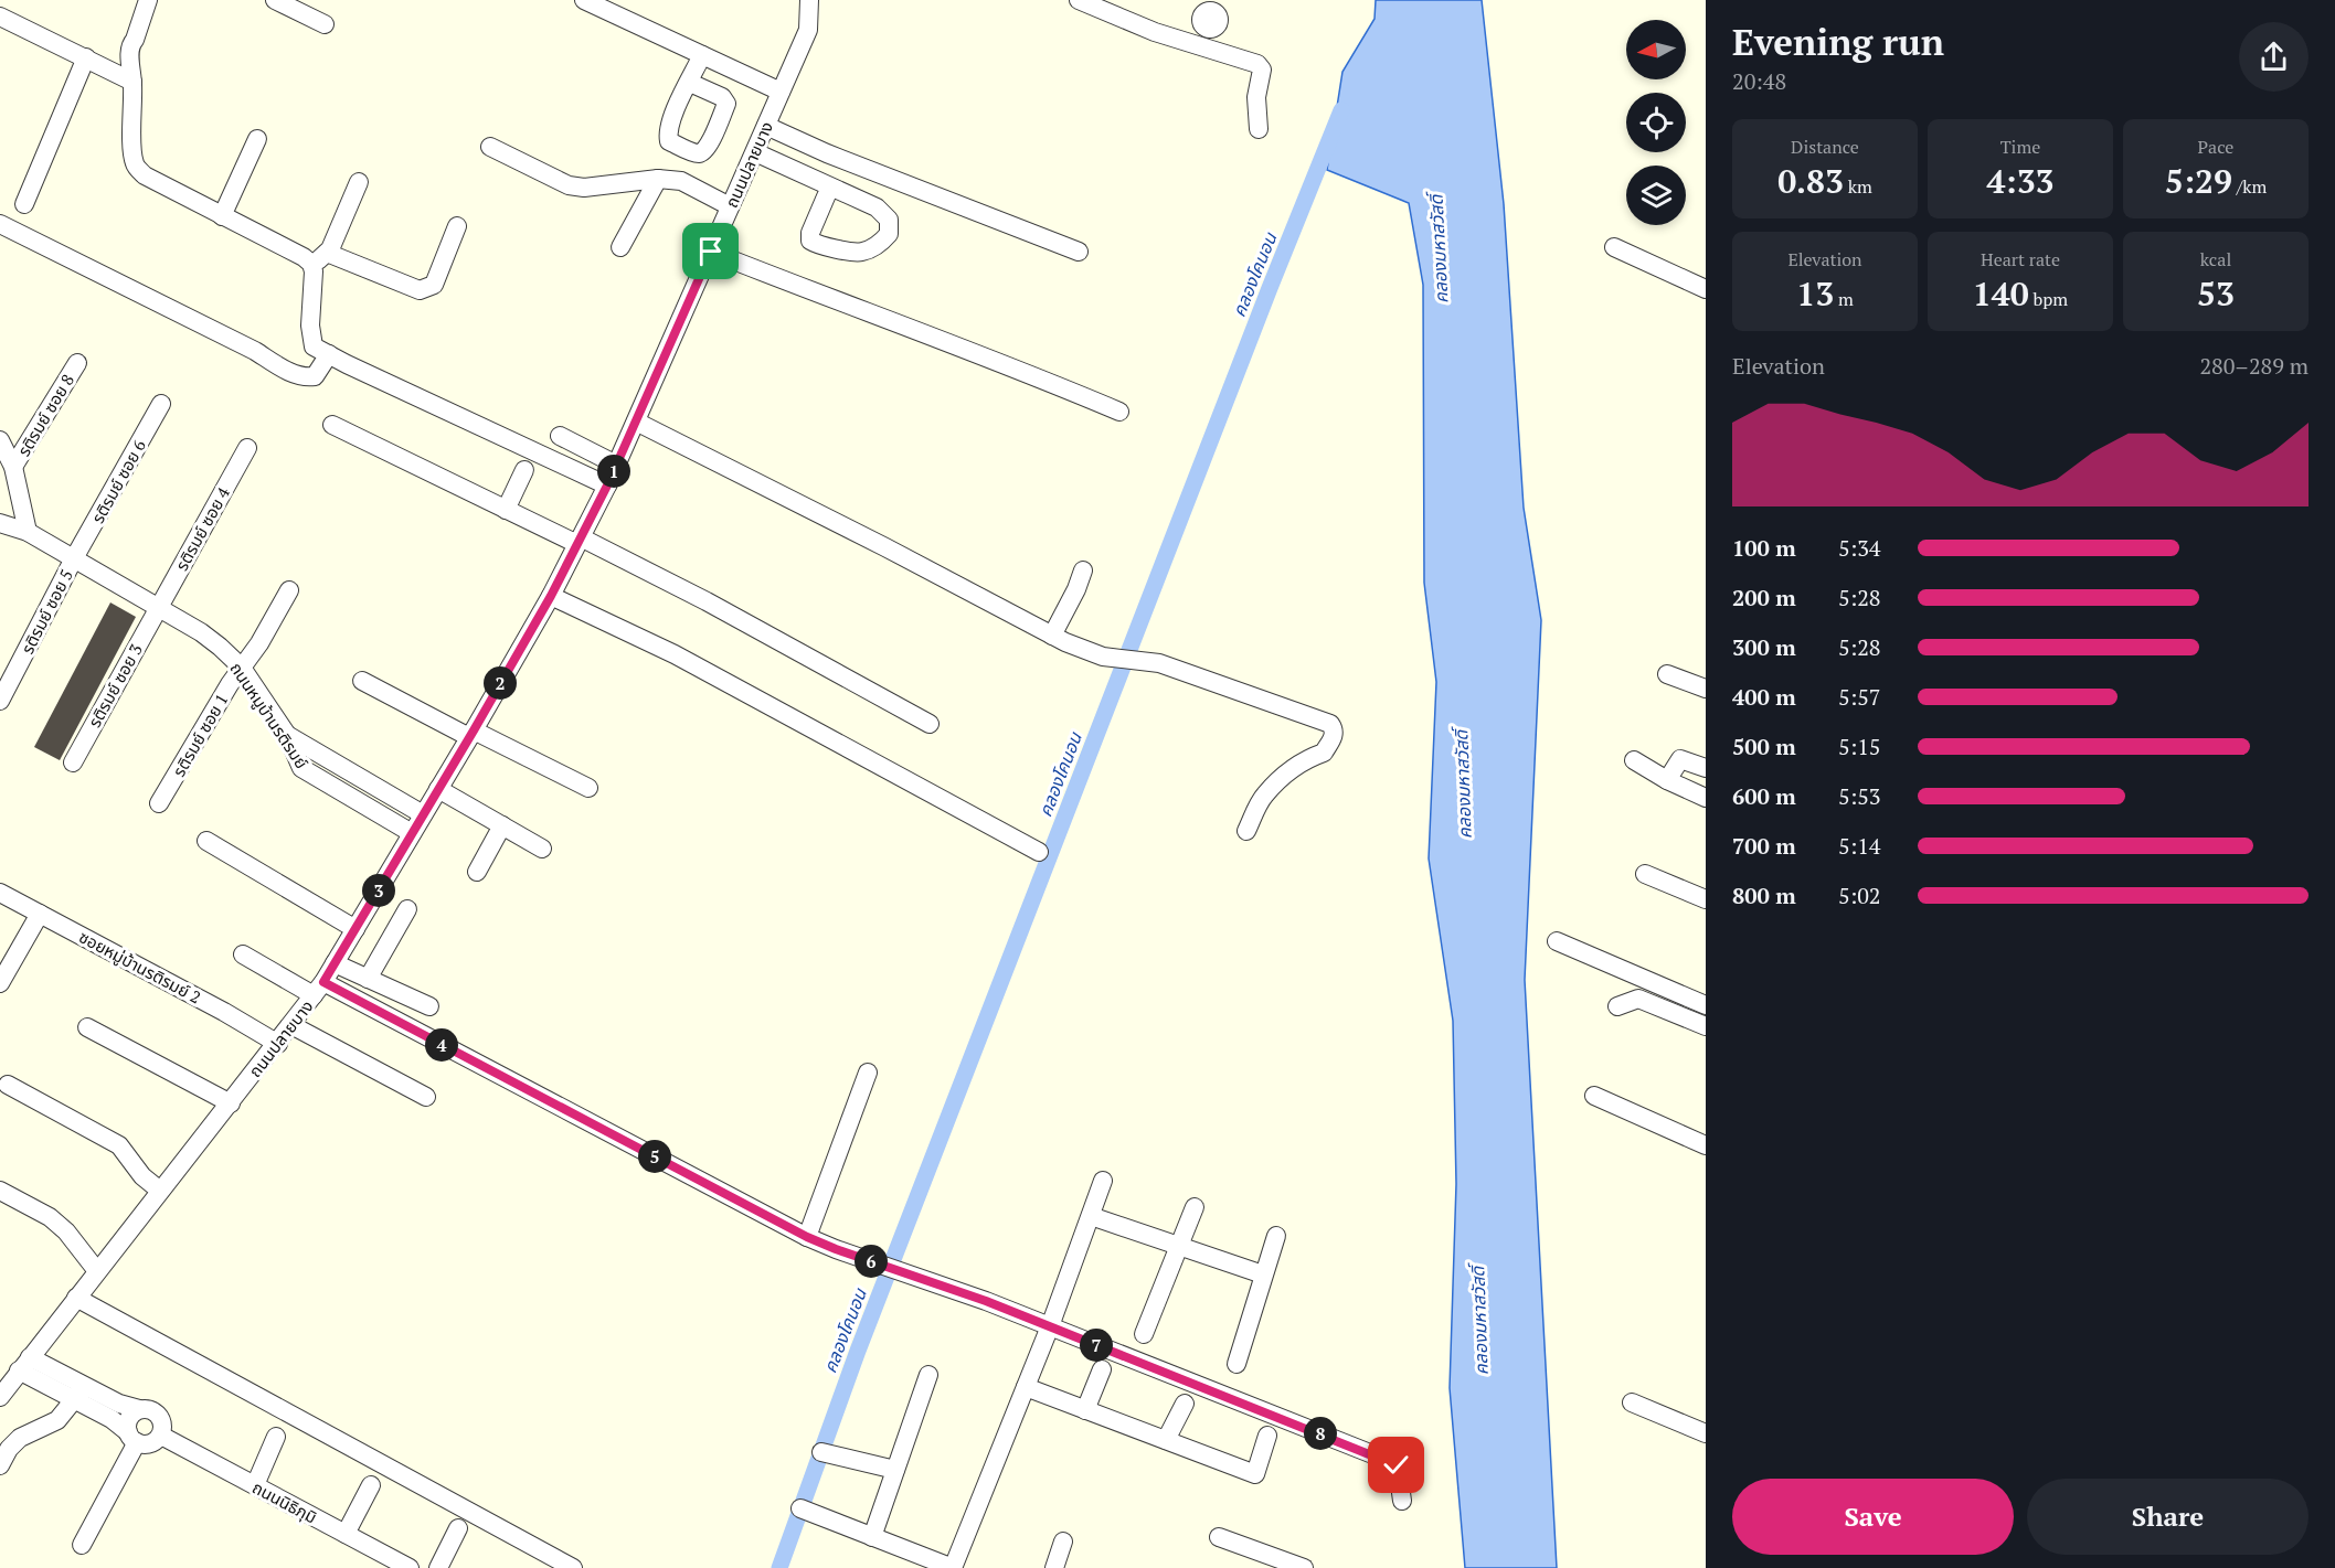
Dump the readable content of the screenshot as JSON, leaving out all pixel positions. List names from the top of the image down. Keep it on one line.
{"streets":{"street":["ถนนปลายบาง","รติรมย์ ซอย 8","รติรมย์ ซอย 6","รติรมย์ ซอย 4","รติรมย์ ซอย 5","รติรมย์ ซอย 3","ถนนหมูบ้านรติรมย์","รติรมย์ ซอย 1","ซอยหมู่บ้านรติรมย์ 2","ถนนนิธิภุมิ"]},"crossings":[["ถนนปลายบาง","ถนนหมูบ้านรติรมย์"],["ถนนปลายบาง","ซอยหมู่บ้านรติรมย์ 2"],["รติรมย์ ซอย 6","รติรมย์ ซอย 5"],["รติรมย์ ซอย 6","ถนนหมูบ้านรติรมย์"],["รติรมย์ ซอย 4","รติรมย์ ซอย 3"],["รติรมย์ ซอย 4","ถนนหมูบ้านรติรมย์"],["รติรมย์ ซอย 5","ถนนหมูบ้านรติรมย์"],["รติรมย์ ซอย 3","ถนนหมูบ้านรติรมย์"],["ถนนหมูบ้านรติรมย์","รติรมย์ ซอย 1"]],"water":["คลองมหาสวัสดิ์","คลองโคนอน"],"north":"left","page":{"heading":["Evening run","20:48"],"stats":[["Distance","0.83 km"],["Time","4:33"],["Pace","5:29 /km"],["Elevation","13 m"],["Heart rate","140 bpm"],["kcal","53"]],"chart":["Elevation","280–289 m"],"pins":["1","2","3","4","5","6","7","8"],"list":[{"name":"100 m","note":"5:34"},{"name":"200 m","note":"5:28"},{"name":"300 m","note":"5:28"},{"name":"400 m","note":"5:57"},{"name":"500 m","note":"5:15"},{"name":"600 m","note":"5:53"},{"name":"700 m","note":"5:14"},{"name":"800 m","note":"5:02"}],"buttons":["Save","Share"]}}
